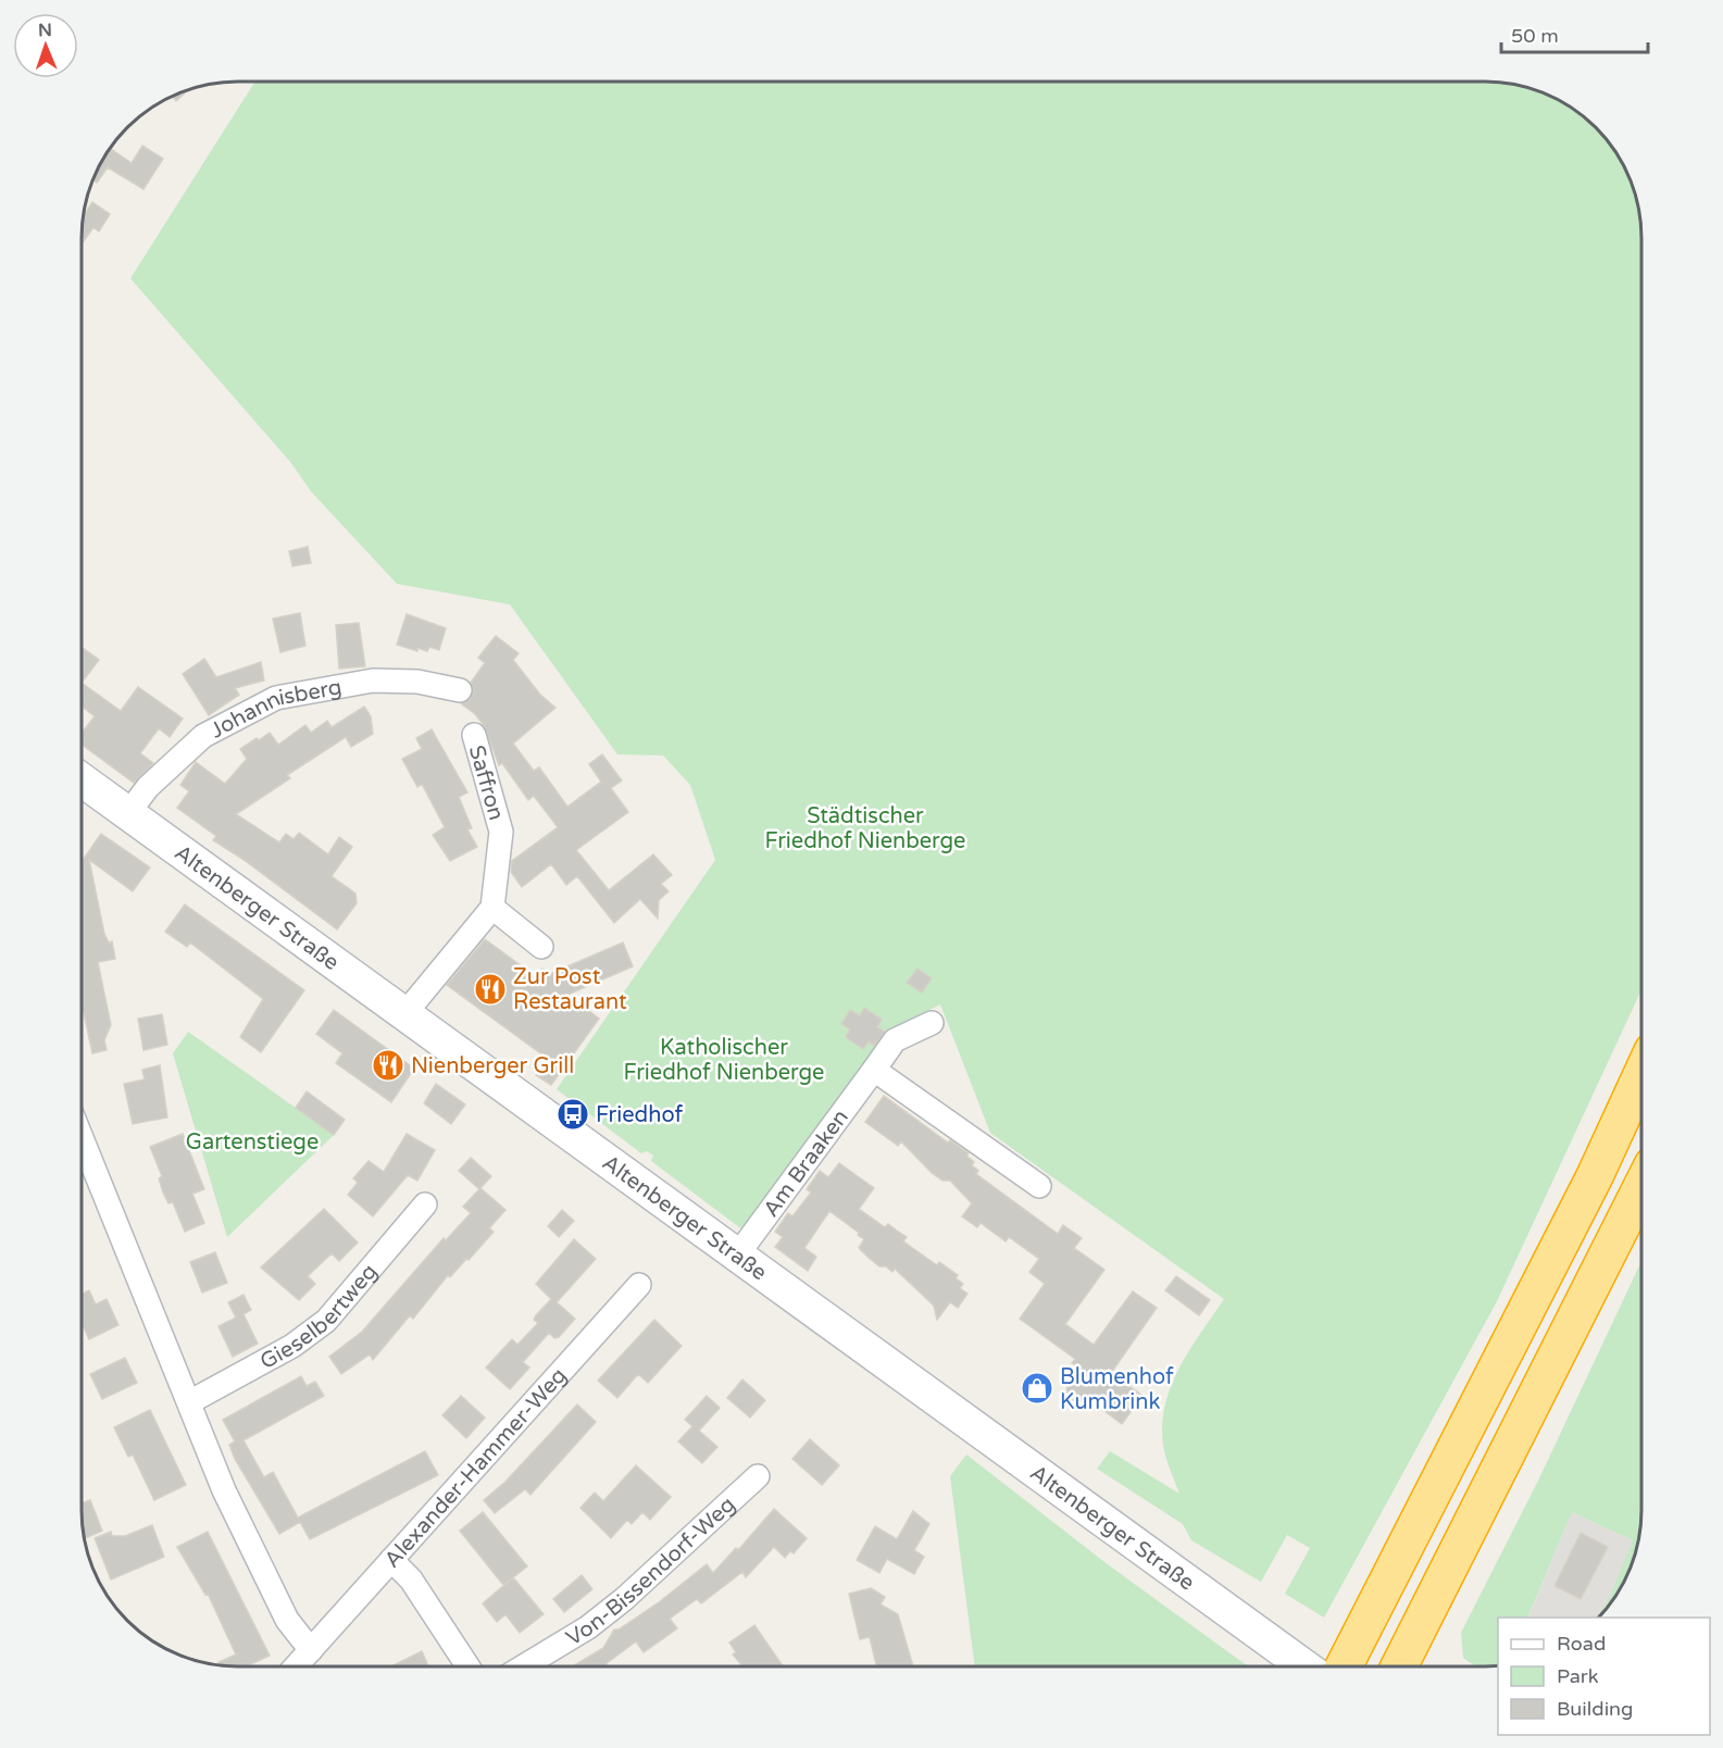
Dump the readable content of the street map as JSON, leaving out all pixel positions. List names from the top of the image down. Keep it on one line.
{"streets":{"main road":["Altenberger Straße"],"street":["Johannisberg","Saffron","Am Braaken","Gieselbertweg","Alexander-Hammer-Weg","Von-Bissendorf-Weg"]},"crossings":[["Johannisberg","Altenberger Straße"],["Altenberger Straße","Am Braaken"]],"parks":["Städtischer Friedhof Nienberge","Katholischer Friedhof Nienberge","Gartenstiege"],"places":{"restaurant":["Zur Post Restaurant","Nienberger Grill"],"bus stop":["Friedhof"],"shop":["Blumenhof Kumbrink"]},"legend":["Road","Park","Building"],"scale_bar":"50 m","north":"top"}
